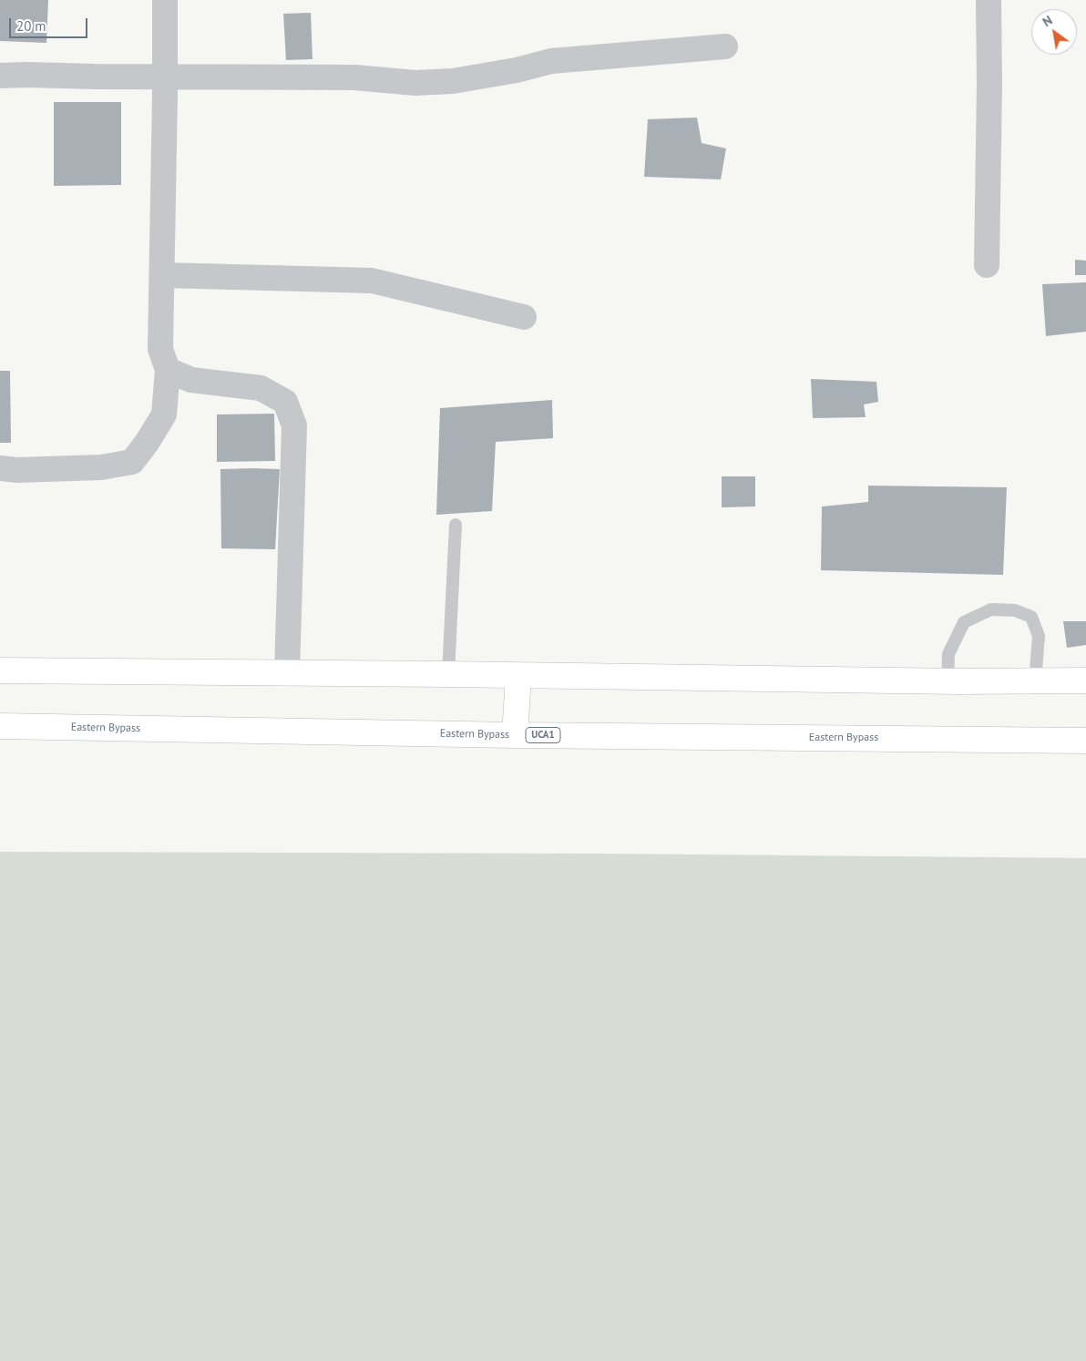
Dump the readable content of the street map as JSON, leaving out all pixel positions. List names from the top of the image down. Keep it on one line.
{"streets":{"main road":["Eastern Bypass","UCA1"]},"scale_bar":"20 m","north":"top left"}
